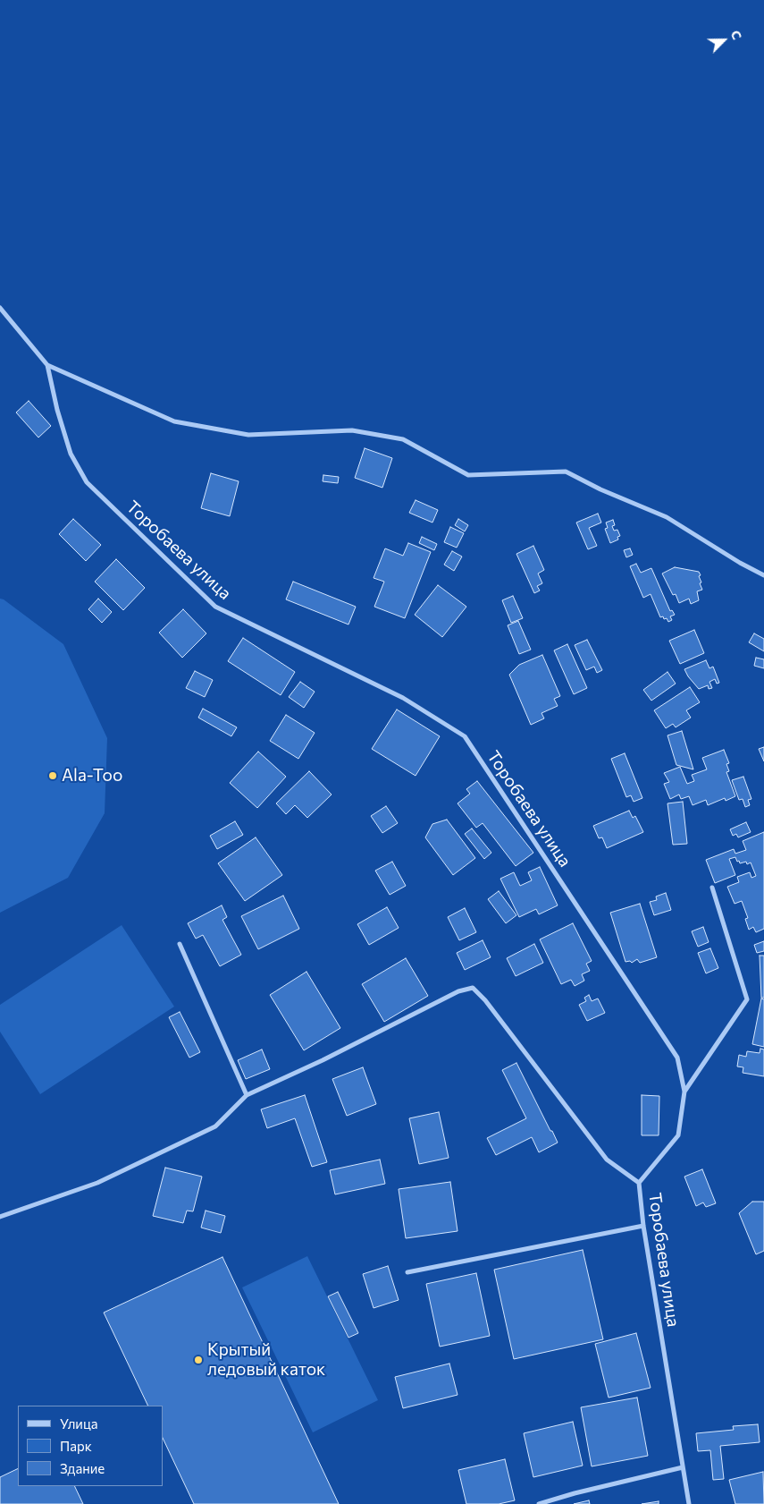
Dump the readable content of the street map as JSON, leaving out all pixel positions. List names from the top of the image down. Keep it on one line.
{"streets":{"street":["Торобаева улица"]},"places":["Ala-Too","Крытый ледовый каток"],"legend":["Улица","Парк","Здание"],"north":"top right"}
